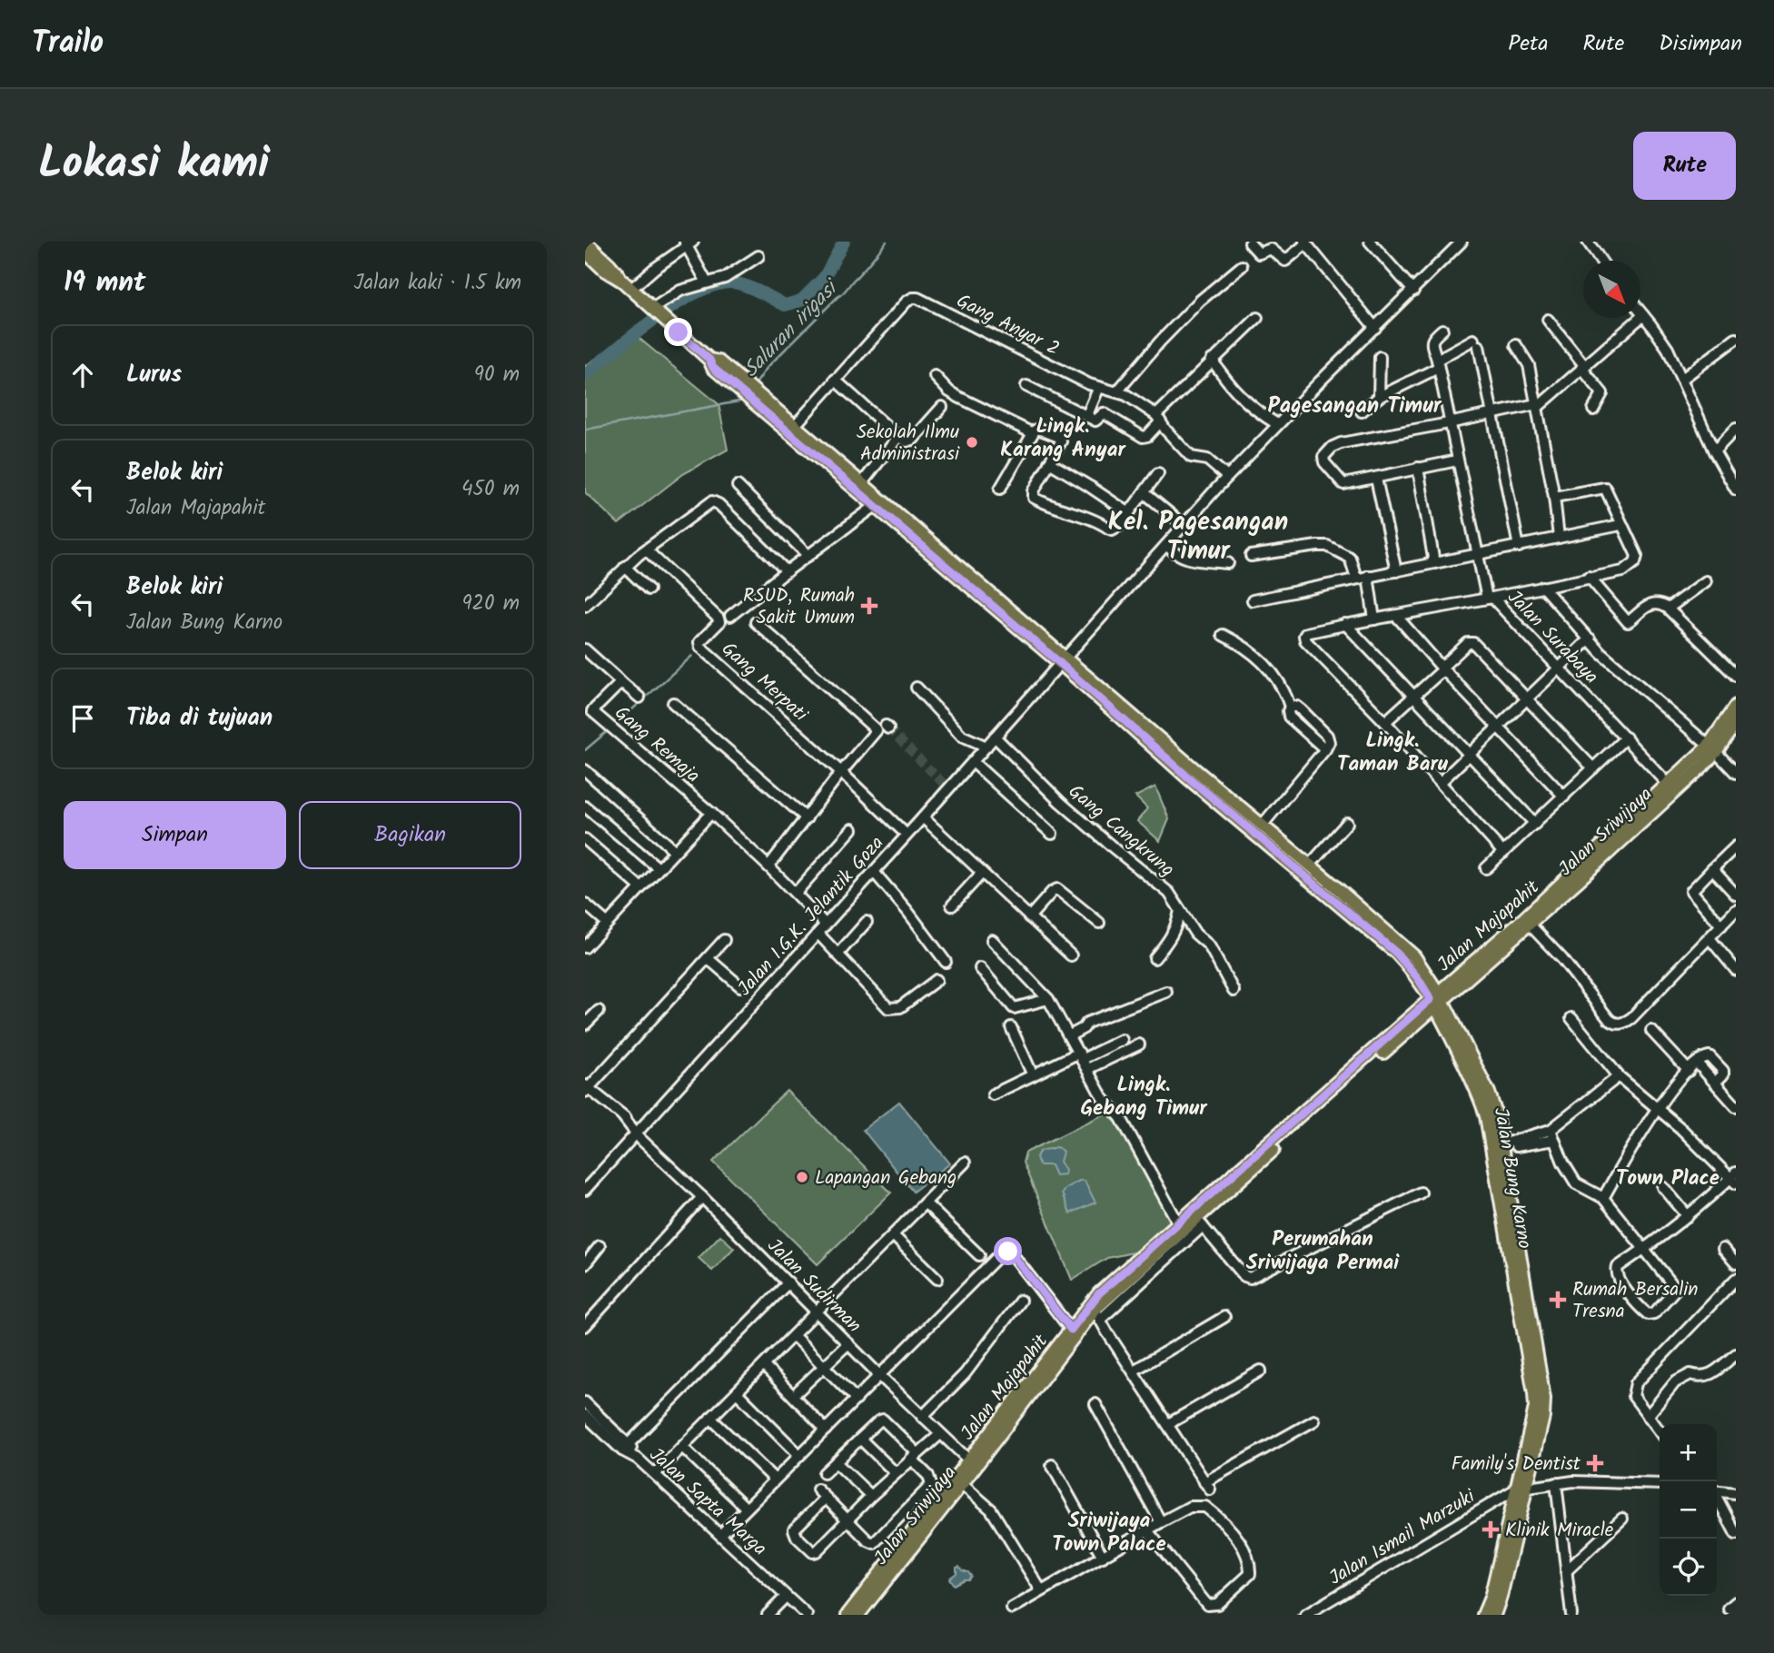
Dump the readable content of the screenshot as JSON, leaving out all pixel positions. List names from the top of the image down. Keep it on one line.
{"streets":{"main road":["Jalan Sriwijaya","Jalan Majapahit","Jalan Bung Karno"],"street":["Gang Anyar 2","Jalan Surabaya","Gang Merpati","Gang Remaja","Gang Cangkrung","Jalan I.G.K. Jelantik Goza","Jalan Sudirman","Jalan Sapta Marga","Jalan Ismail Marzuki"]},"crossings":[["Gang Anyar 2","Jalan I.G.K. Jelantik Goza"],["Jalan Surabaya","Jalan Sriwijaya"],["Gang Merpati","Jalan I.G.K. Jelantik Goza"],["Gang Remaja","Jalan I.G.K. Jelantik Goza"],["Gang Cangkrung","Jalan I.G.K. Jelantik Goza"],["Jalan Sriwijaya","Jalan Majapahit"],["Jalan I.G.K. Jelantik Goza","Jalan Sudirman"],["Jalan Majapahit","Jalan Sudirman"]],"districts":["Pagesangan Timur","Lingk. Karang Anyar","Kel. Pagesangan Timur","Lingk. Taman Baru","Lingk. Gebang Timur","Town Place","Perumahan Sriwijaya Permai","Sriwijaya Town Palace"],"water":["Saluran irigasi"],"places":{"other":["Sekolah Ilmu Administrasi","Lapangan Gebang"],"health":["RSUD, Rumah Sakit Umum","Rumah Bersalin Tresna","Family's Dentist","Klinik Miracle"]},"north":"bottom right","page":{"header":"Trailo","nav":["Peta","Rute","Disimpan"],"title":"Lokasi kami","buttons":["Rute",["Simpan","Bagikan"]],"heading":["19 mnt","Jalan kaki · 1.5 km"],"list":[["Lurus","90 m"],["Belok kiri","Jalan Majapahit","450 m"],["Belok kiri","Jalan Bung Karno","920 m"],"Tiba di tujuan"],"map_buttons":["+","−"]}}
